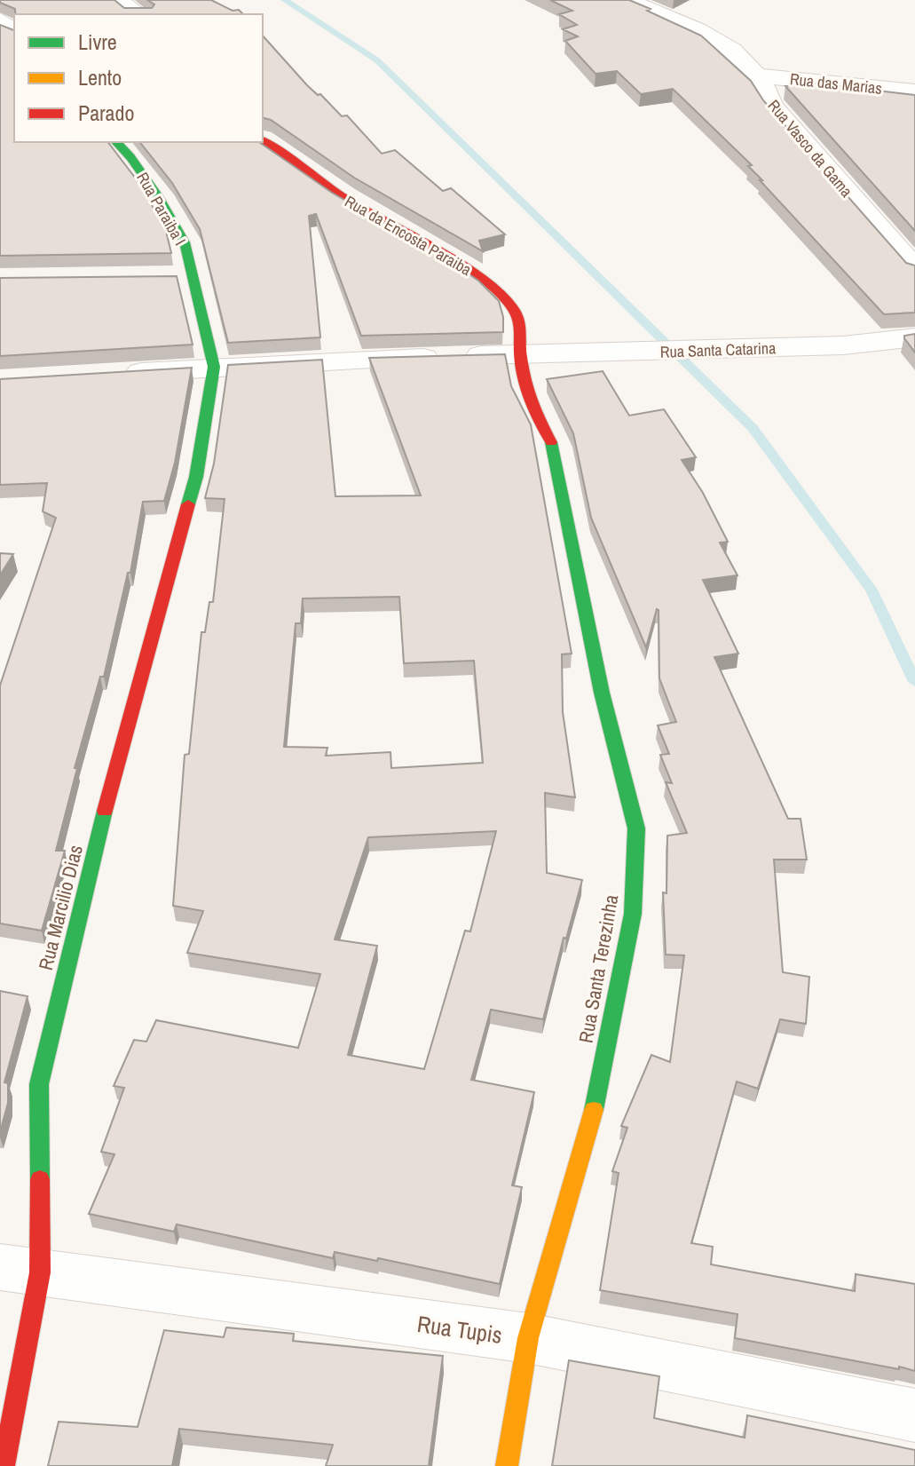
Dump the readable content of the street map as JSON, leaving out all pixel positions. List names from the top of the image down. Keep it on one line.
{"streets":{"street":["Rua das Marias","Rua Vasco da Gama","Rua Paraiba I","Rua da Encosta Paraiba","Rua Santa Catarina","Rua Marcilio Dias","Rua Santa Terezinha","Rua Tupis"]},"crossings":[["Rua das Marias","Rua Vasco da Gama"],["Rua Paraiba I","Rua Santa Catarina"],["Rua Paraiba I","Rua Marcilio Dias"],["Rua da Encosta Paraiba","Rua Santa Catarina"],["Rua da Encosta Paraiba","Rua Santa Terezinha"],["Rua Santa Catarina","Rua Marcilio Dias"],["Rua Santa Catarina","Rua Santa Terezinha"],["Rua Marcilio Dias","Rua Tupis"],["Rua Santa Terezinha","Rua Tupis"]],"legend":["Livre","Lento","Parado"]}
